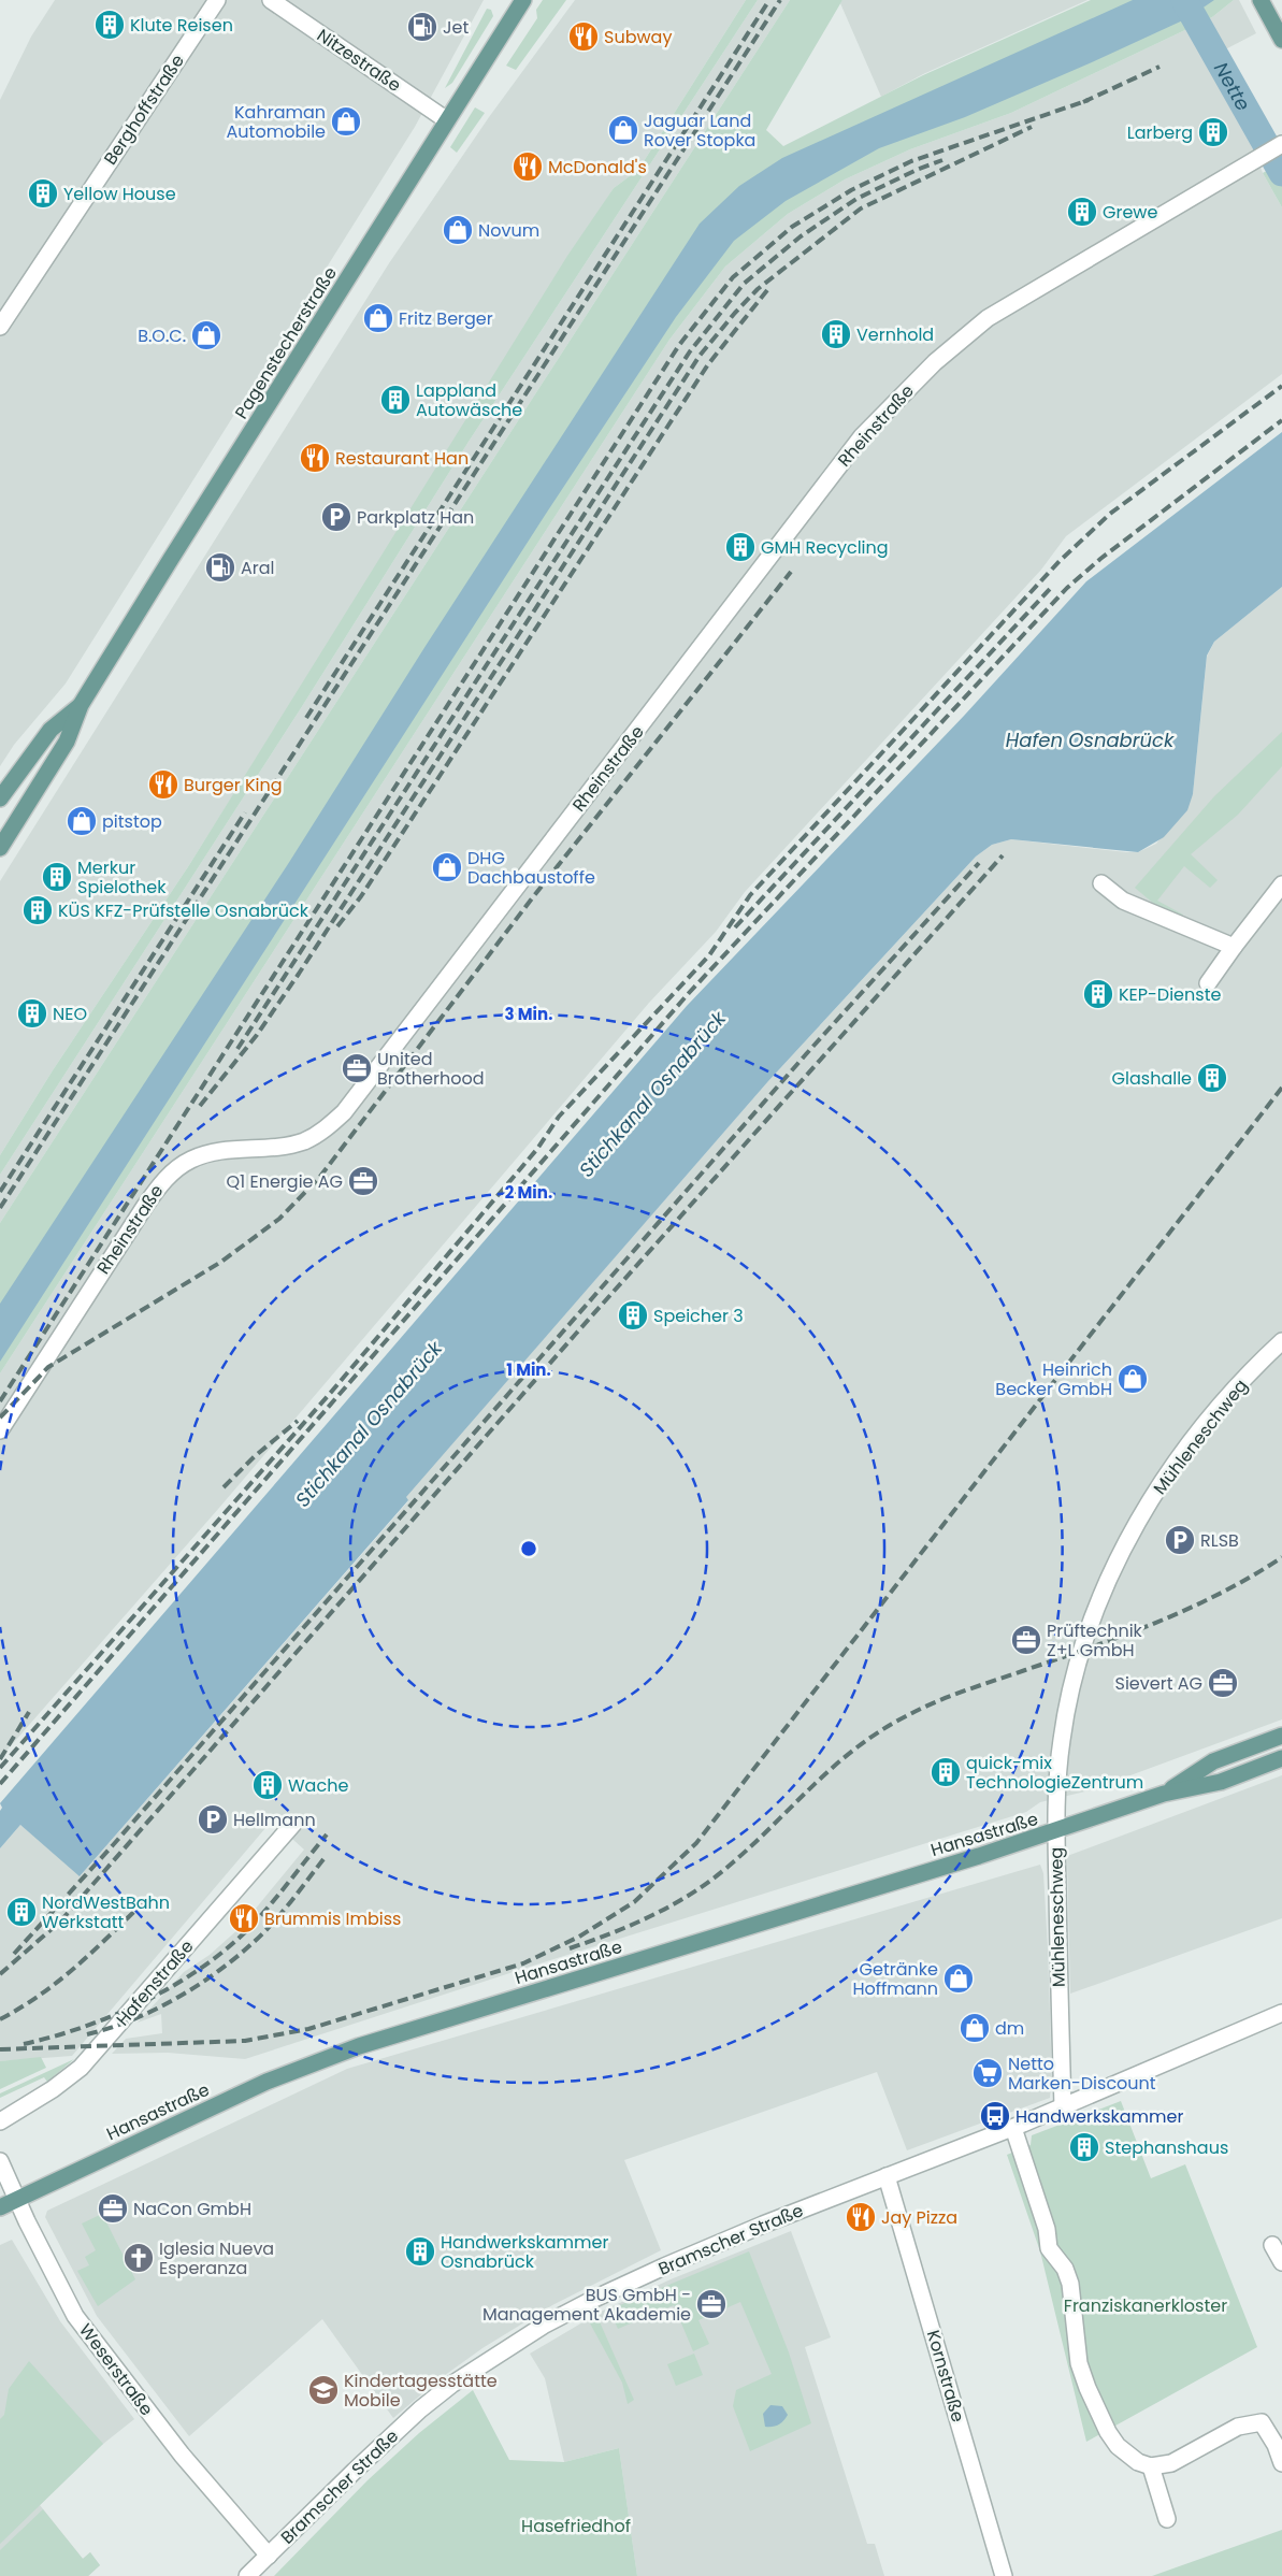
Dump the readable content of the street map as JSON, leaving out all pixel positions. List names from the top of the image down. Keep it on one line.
{"streets":{"main road":["Pagenstecherstraße","Hansastraße"],"street":["Nitzestraße","Berghoffstraße","Rheinstraße","Mühleneschweg","Hafenstraße","Bramscher Straße","Weserstraße","Kornstraße"]},"crossings":[["Nitzestraße","Pagenstecherstraße"],["Mühleneschweg","Hansastraße"],["Mühleneschweg","Bramscher Straße"],["Hansastraße","Weserstraße"],["Bramscher Straße","Weserstraße"],["Bramscher Straße","Kornstraße"]],"water":["Nette","Hafen Osnabrück","Stichkanal Osnabrück"],"parks":["Franziskanerkloster","Hasefriedhof"],"places":{"building":["Klute Reisen","Larberg","Yellow House","Grewe","Vernhold","Lappland Autowäsche","GMH Recycling","Merkur Spielothek","KÜS KFZ-Prüfstelle Osnabrück","KEP-Dienste","NEO","Glashalle","Speicher 3","quick-mix TechnologieZentrum","Wache","NordWestBahn Werkstatt","Stephanshaus","Handwerkskammer Osnabrück"],"fuel station":["Jet","Aral"],"restaurant":["Subway","McDonald's","Restaurant Han","Burger King","Brummis Imbiss","Jay Pizza"],"shop":["Kahraman Automobile","Jaguar Land Rover Stopka","Novum","Fritz Berger","B.O.C.","pitstop","DHG Dachbaustoffe","Heinrich Becker GmbH","Getränke Hoffmann","dm"],"parking":["Parkplatz Han","RLSB","Hellmann"],"office":["United Brotherhood","Q1 Energie AG","Prüftechnik Z+L GmbH","Sievert AG","NaCon GmbH","BUS GmbH - Management Akademie"],"supermarket":["Netto Marken-Discount"],"bus stop":["Handwerkskammer"],"church":["Iglesia Nueva Esperanza"],"school or university":["Kindertagesstätte Mobile"]},"rings":["3 Min.","2 Min.","1 Min."]}
